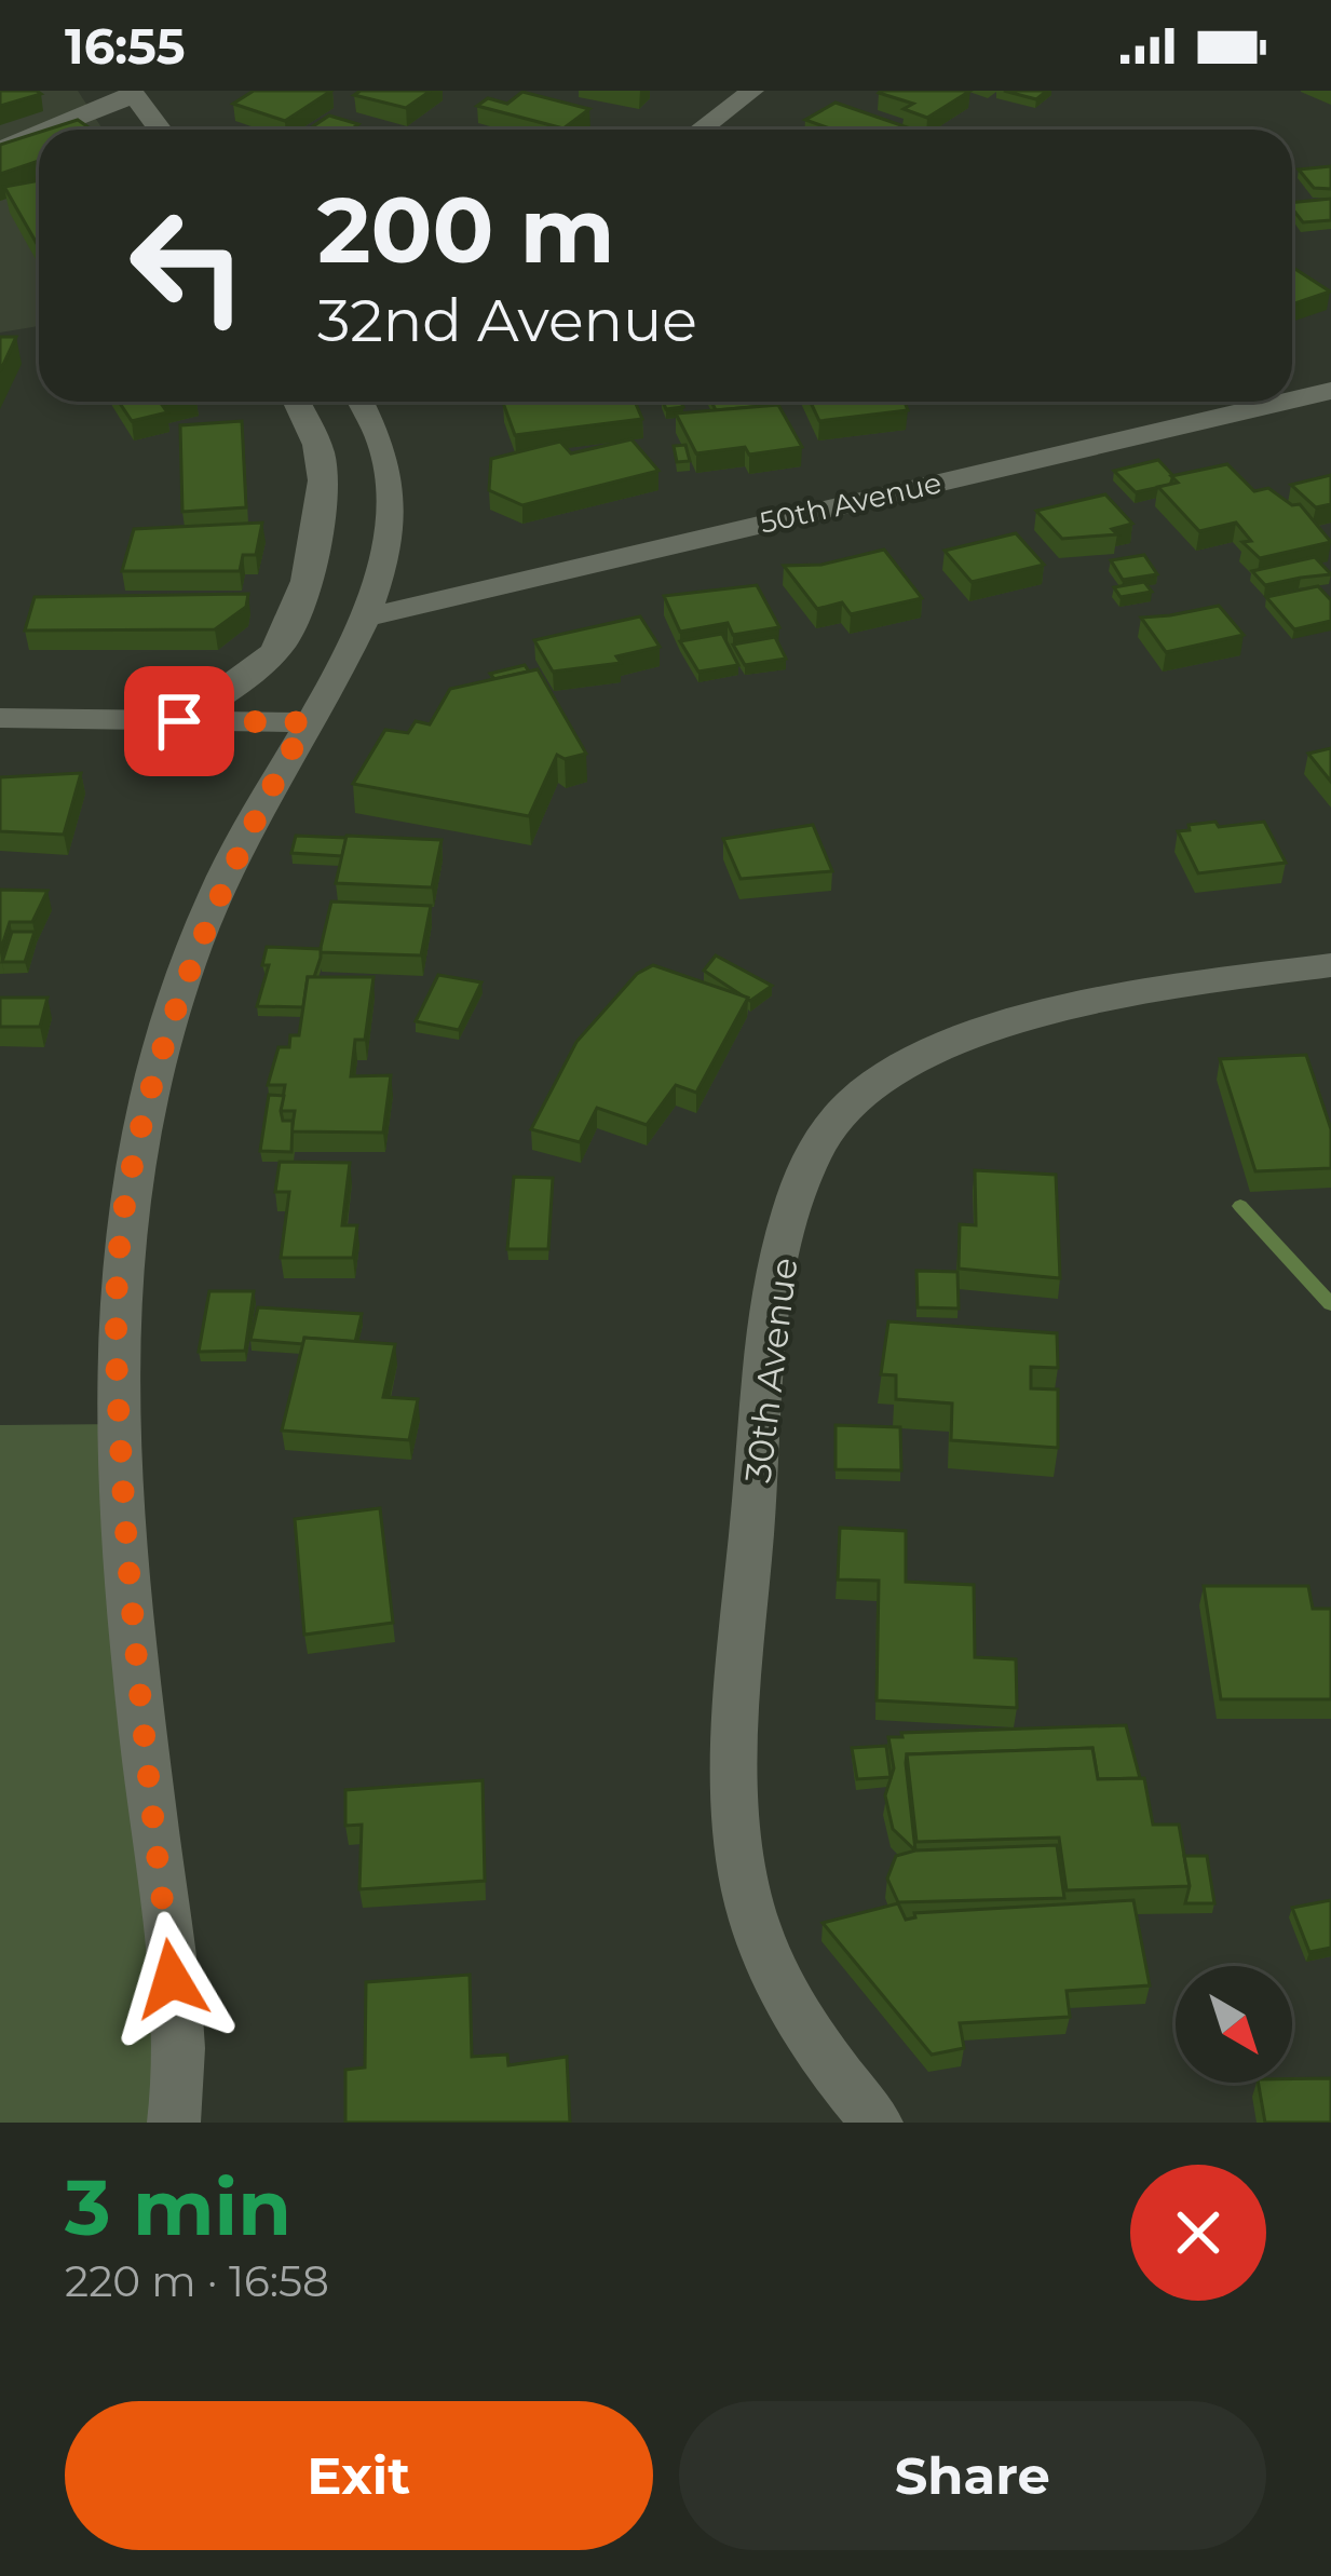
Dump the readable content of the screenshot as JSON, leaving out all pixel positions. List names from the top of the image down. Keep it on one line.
{"streets":{"street":["50th Avenue","30th Avenue"]},"north":"bottom right","page":{"status":"16:55","turn":["200 m","32nd Avenue"],"heading":["3 min","220 m · 16:58"],"buttons":["Exit","Share"]}}
